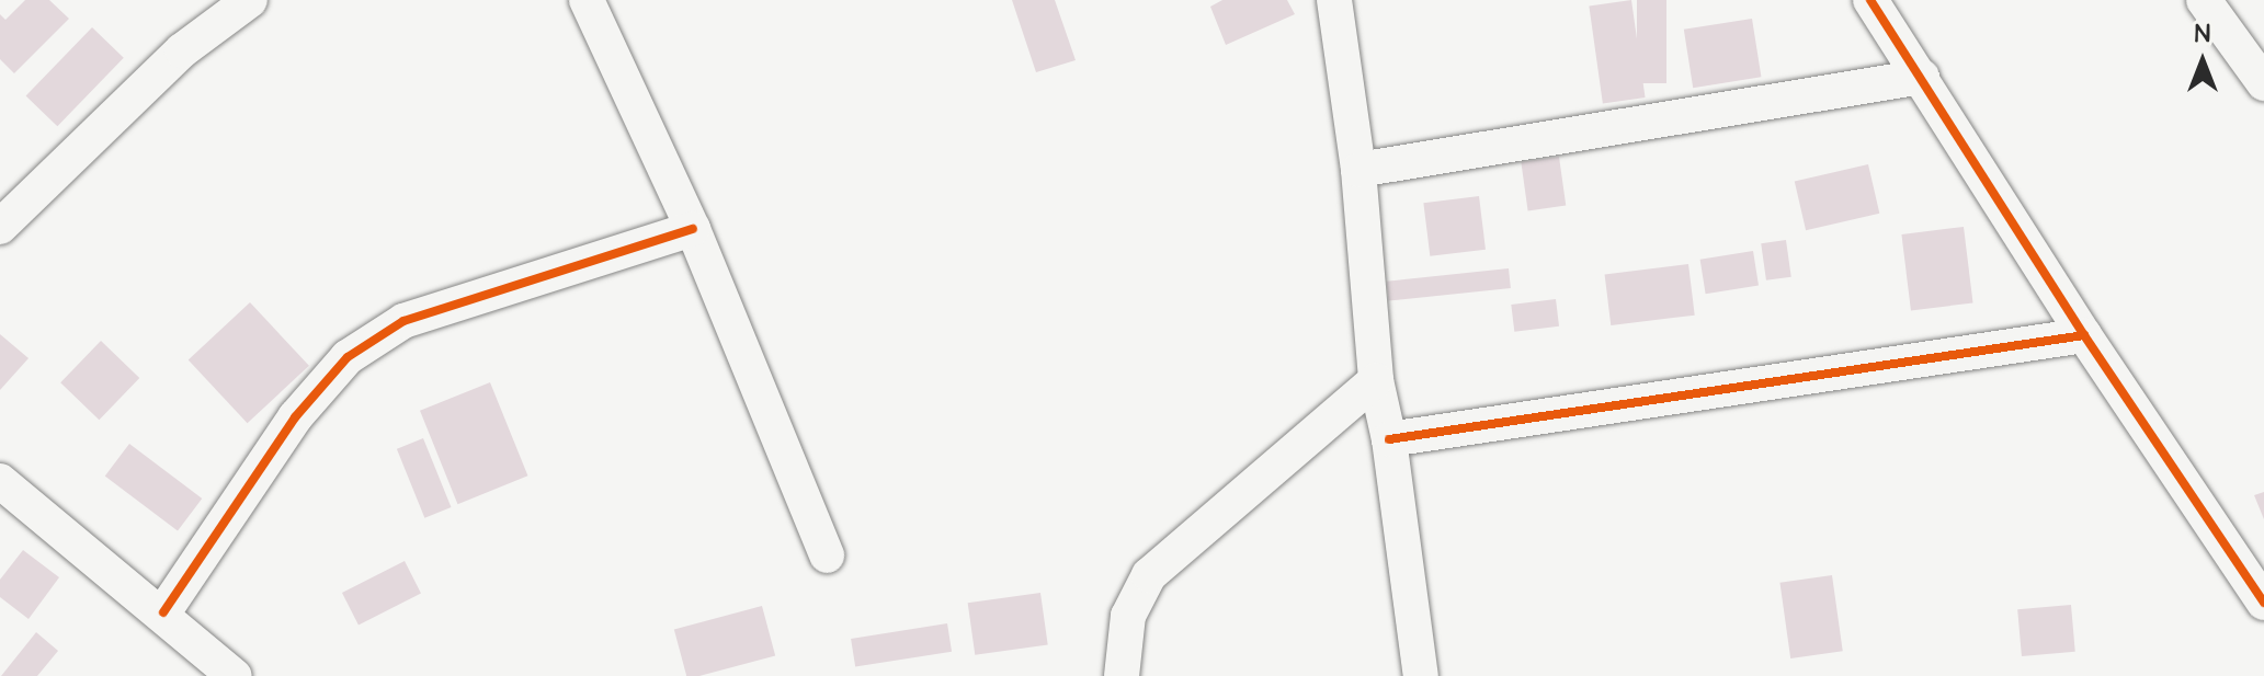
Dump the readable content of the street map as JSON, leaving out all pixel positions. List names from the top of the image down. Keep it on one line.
{"north":"top"}
